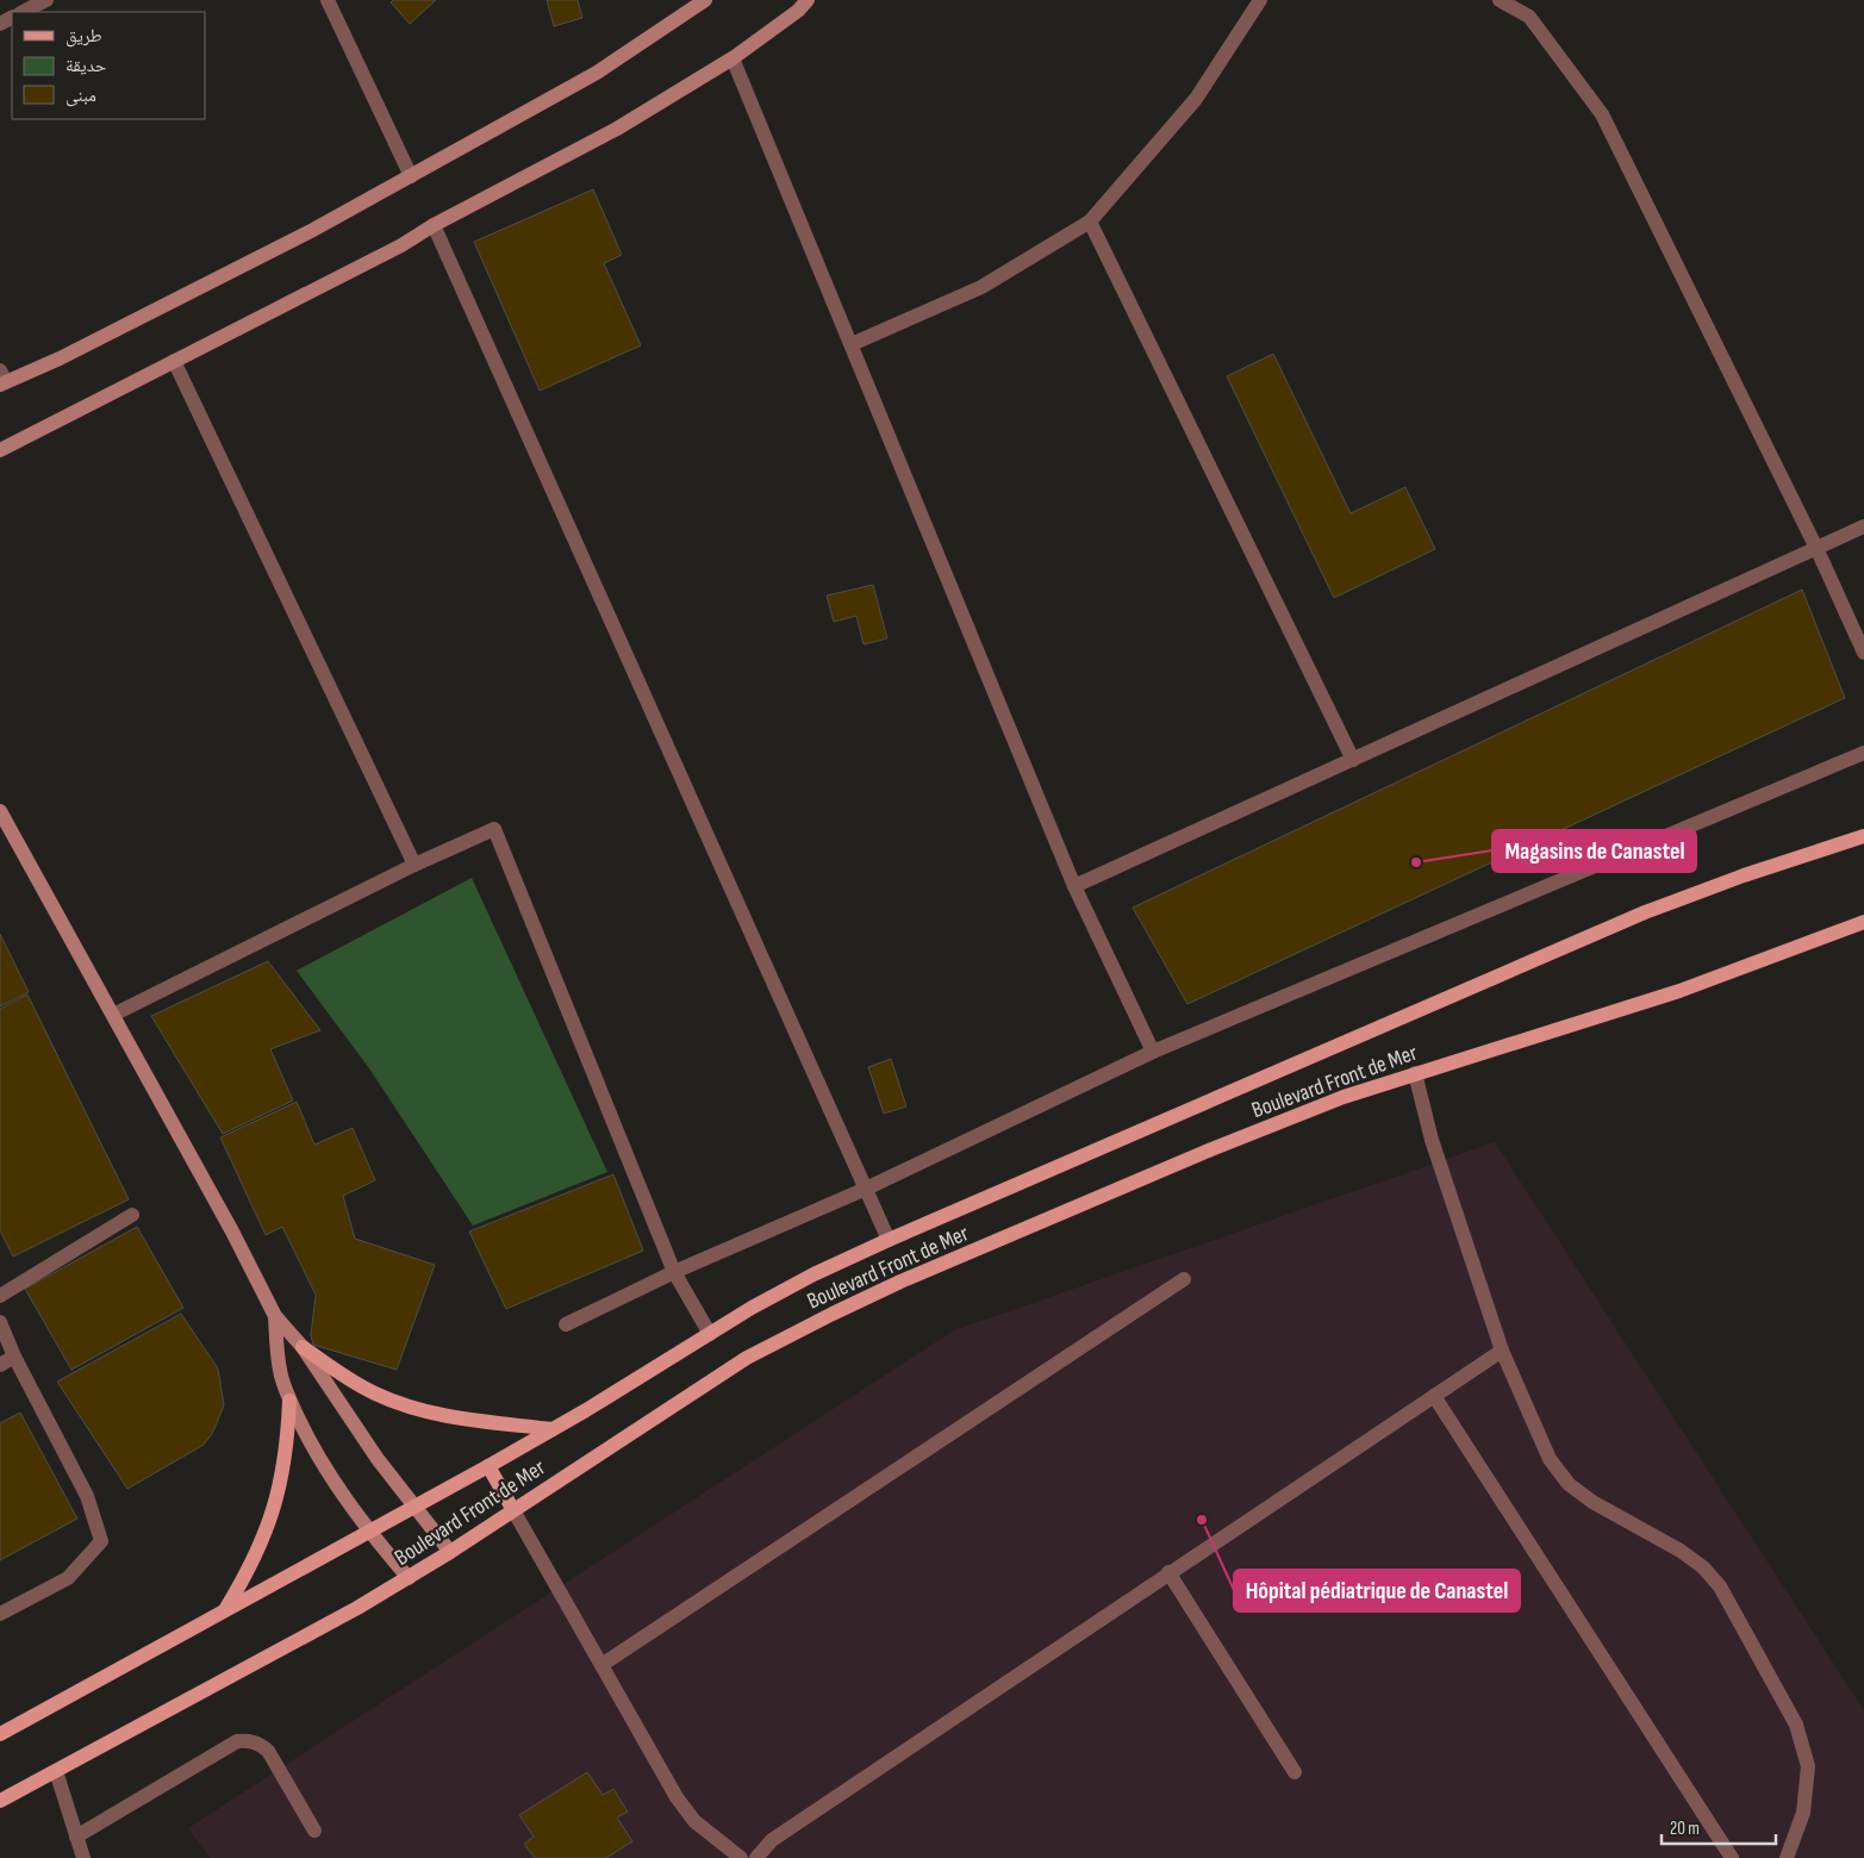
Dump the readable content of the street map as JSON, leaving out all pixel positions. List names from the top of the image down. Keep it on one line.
{"streets":{"main road":["Boulevard Front de Mer"]},"places":["Magasins de Canastel","Hôpital pédiatrique de Canastel"],"legend":["طريق","حديقة","مبنى"],"scale_bar":"20 m"}
